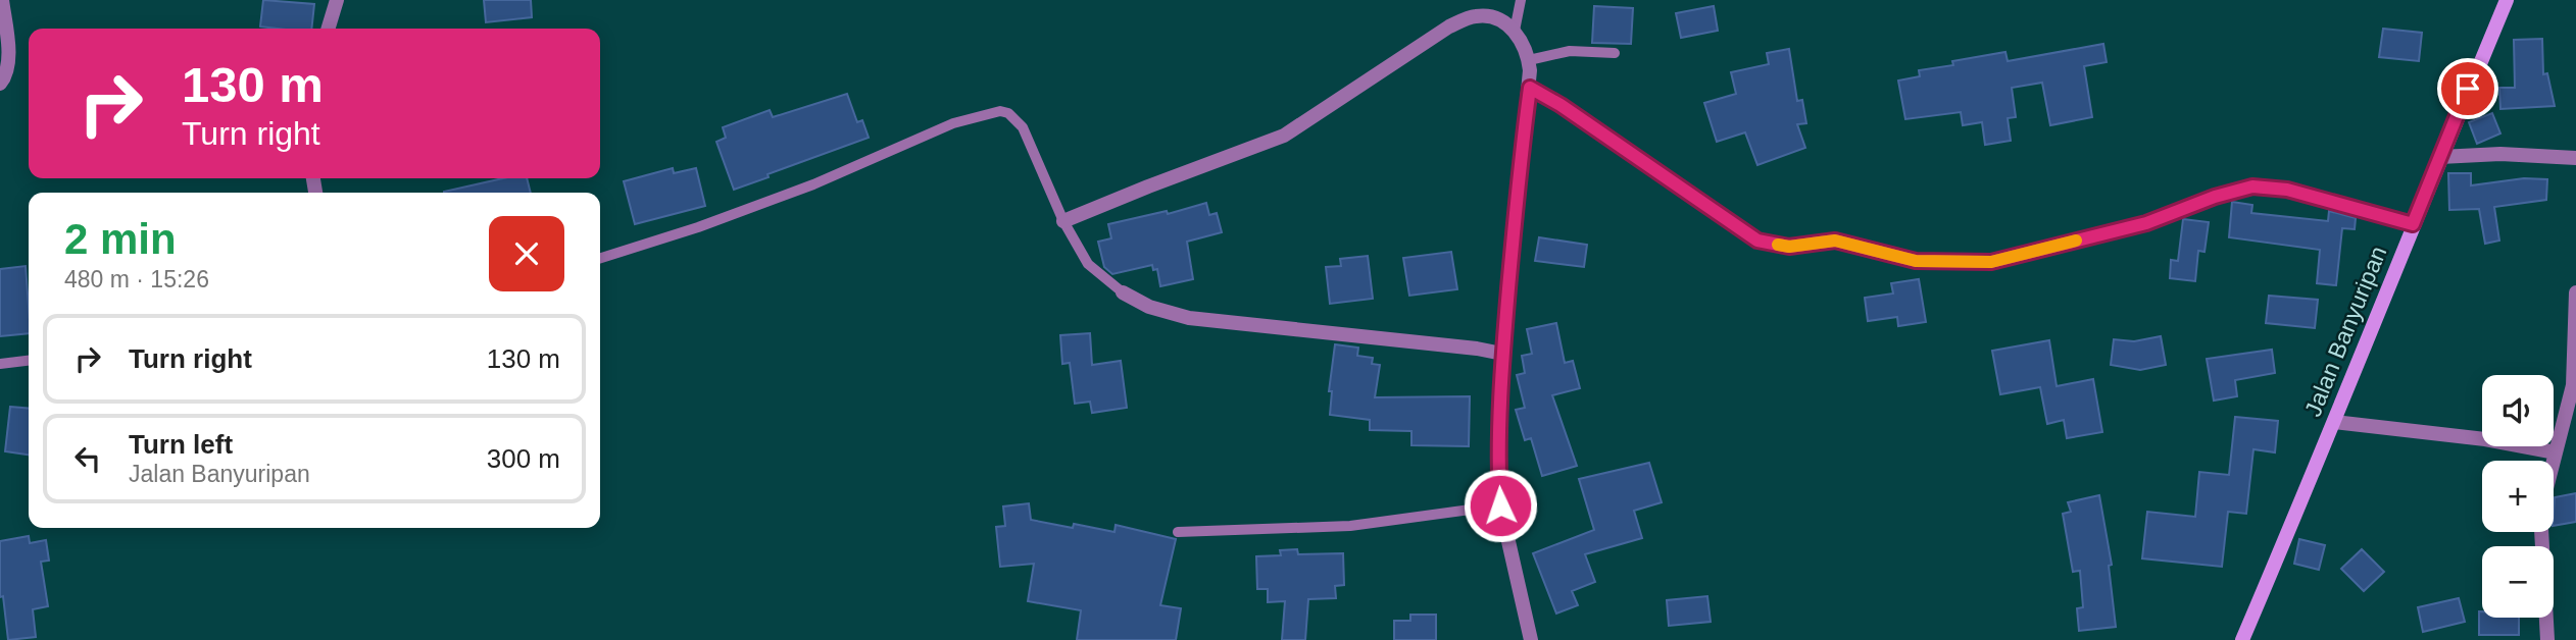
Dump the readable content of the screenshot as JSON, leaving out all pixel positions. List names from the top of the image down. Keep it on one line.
{"streets":{"street":["Jalan Banyuripan"]},"page":{"turn":["130 m","Turn right"],"heading":["2 min","480 m · 15:26"],"list":[{"name":"Turn right","value":"130 m"},{"name":"Turn left","note":"Jalan Banyuripan","value":"300 m"}],"map_buttons":["+","−"]}}
